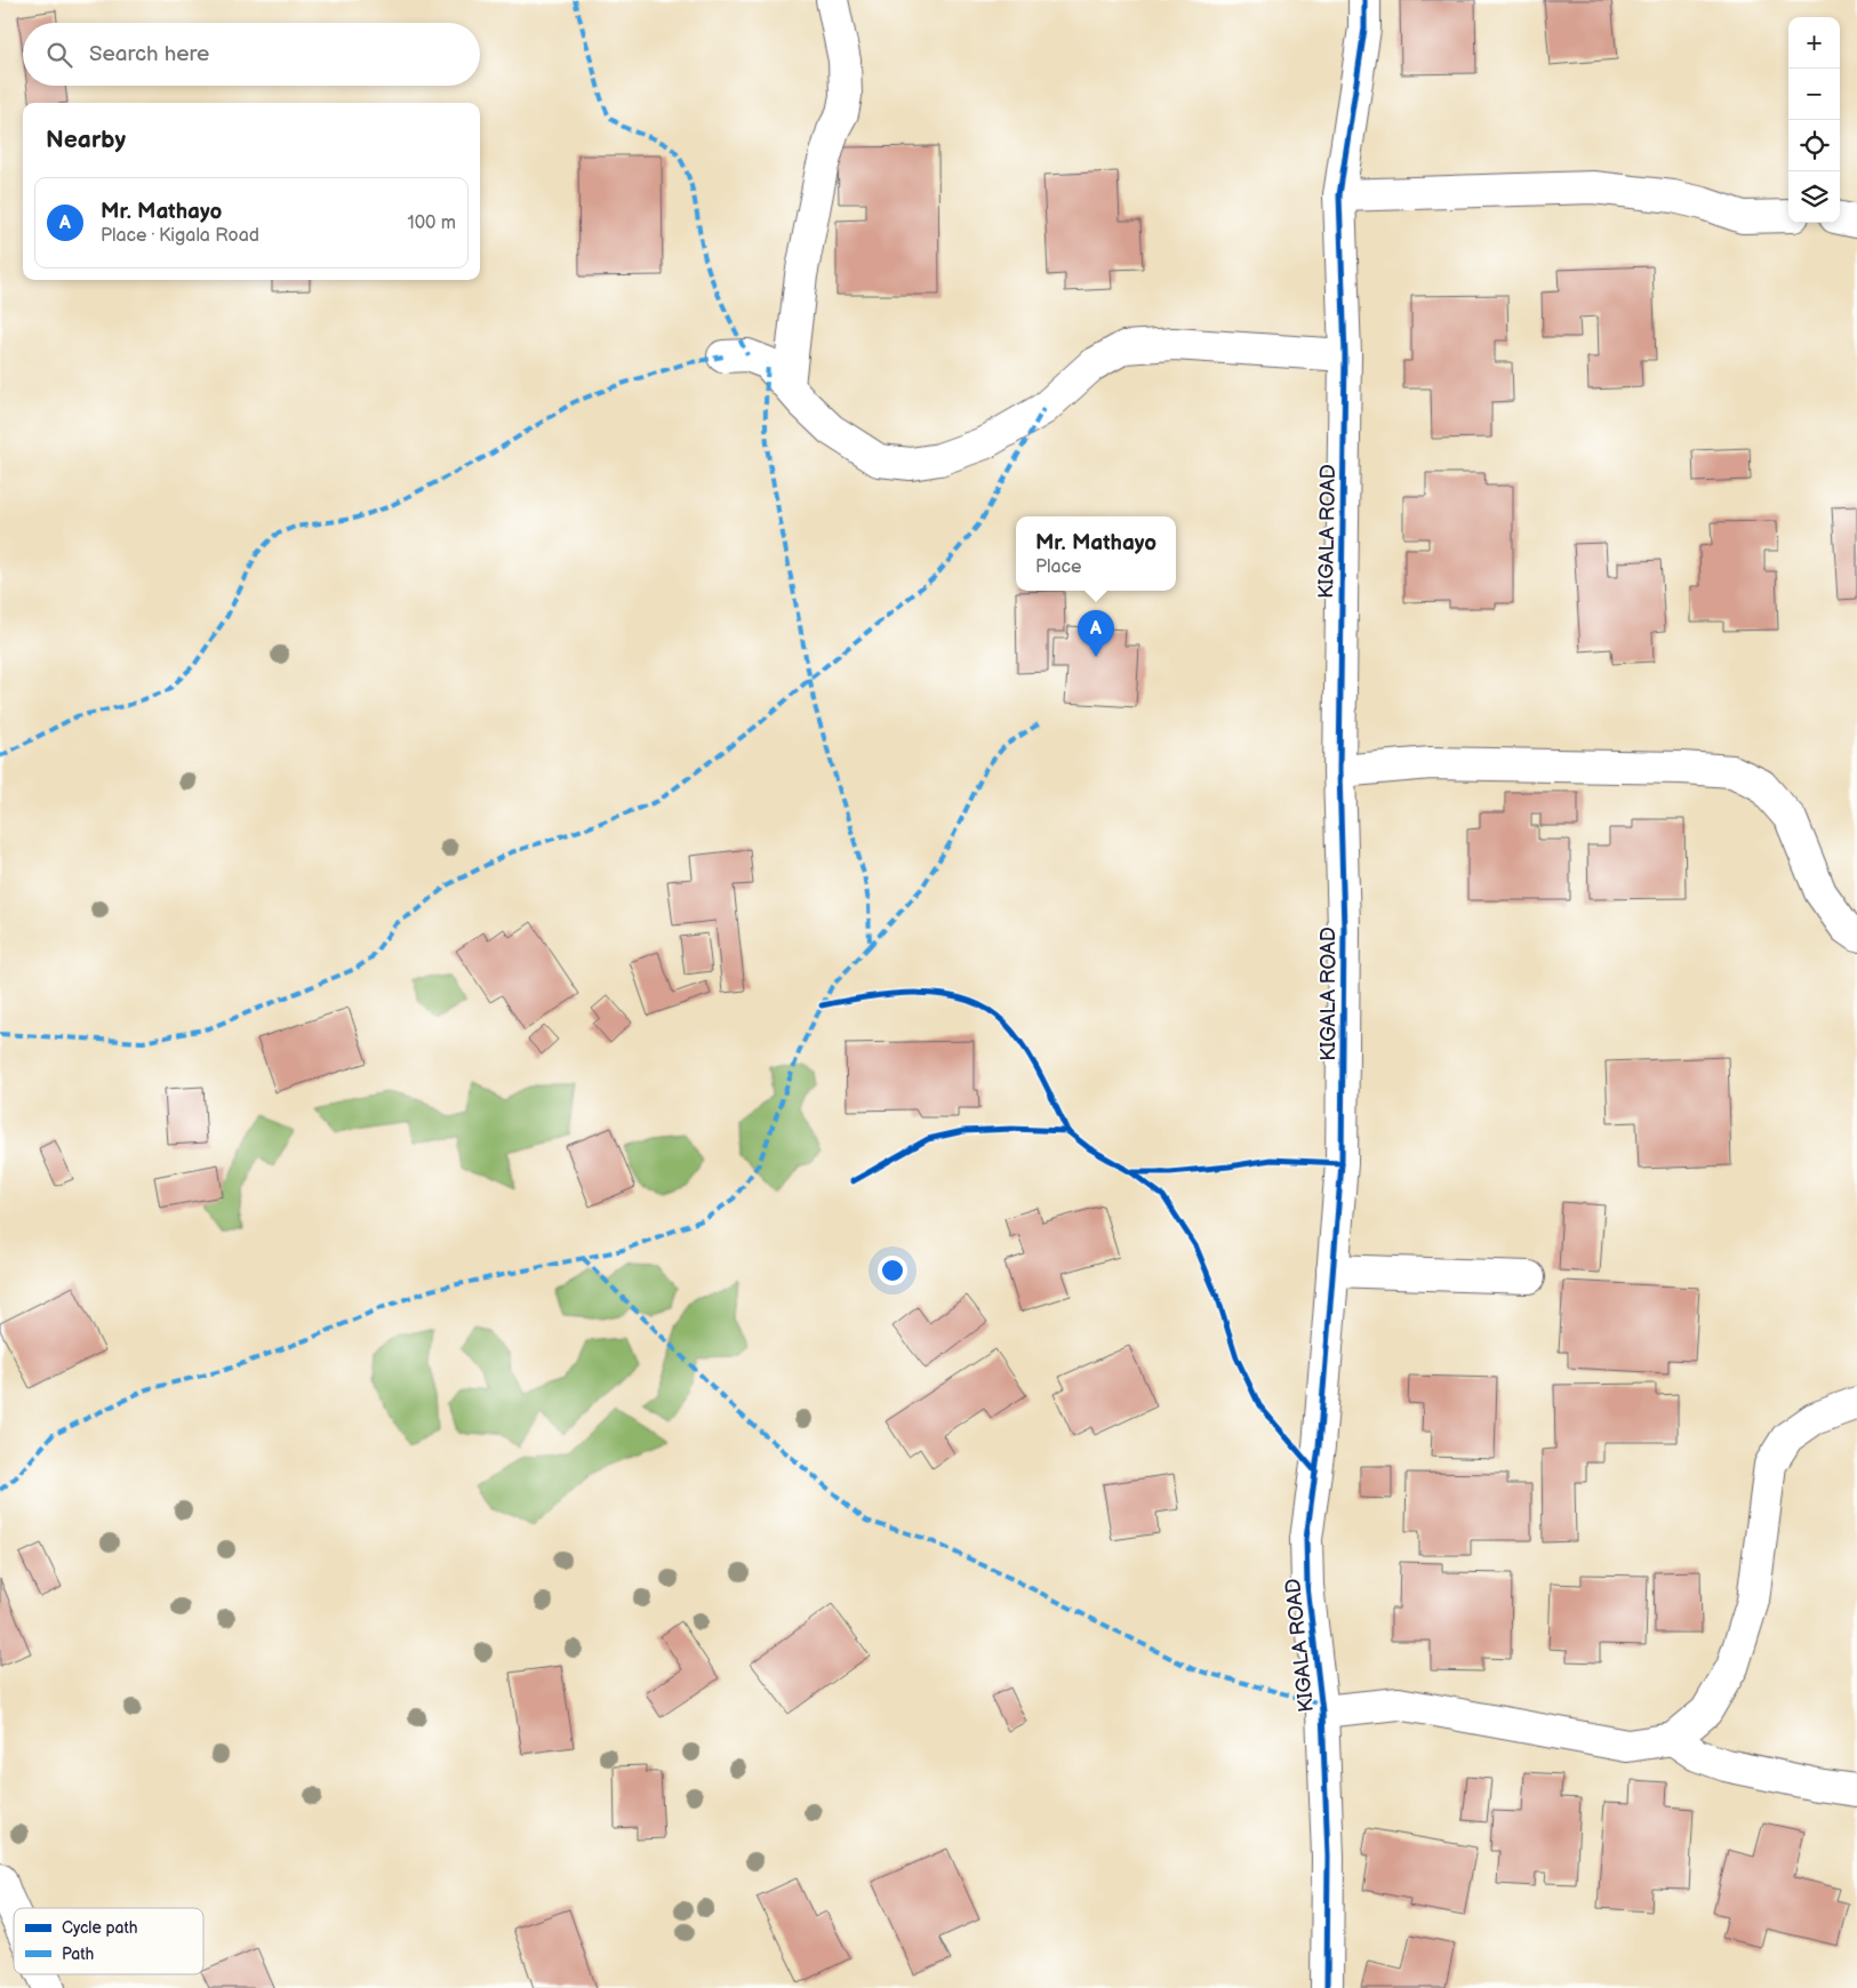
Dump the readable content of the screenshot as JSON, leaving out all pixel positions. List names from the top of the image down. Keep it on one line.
{"streets":{"street":["KIGALA ROAD"]},"legend":["Cycle path","Path"],"page":{"map_buttons":["+","−"],"search":"Search here","heading":"Nearby","list":[{"mark":"A","name":"Mr. Mathayo","note":"Place · Kigala Road","value":"100 m"}],"popup":["Mr. Mathayo","Place"],"pins":"A"}}
